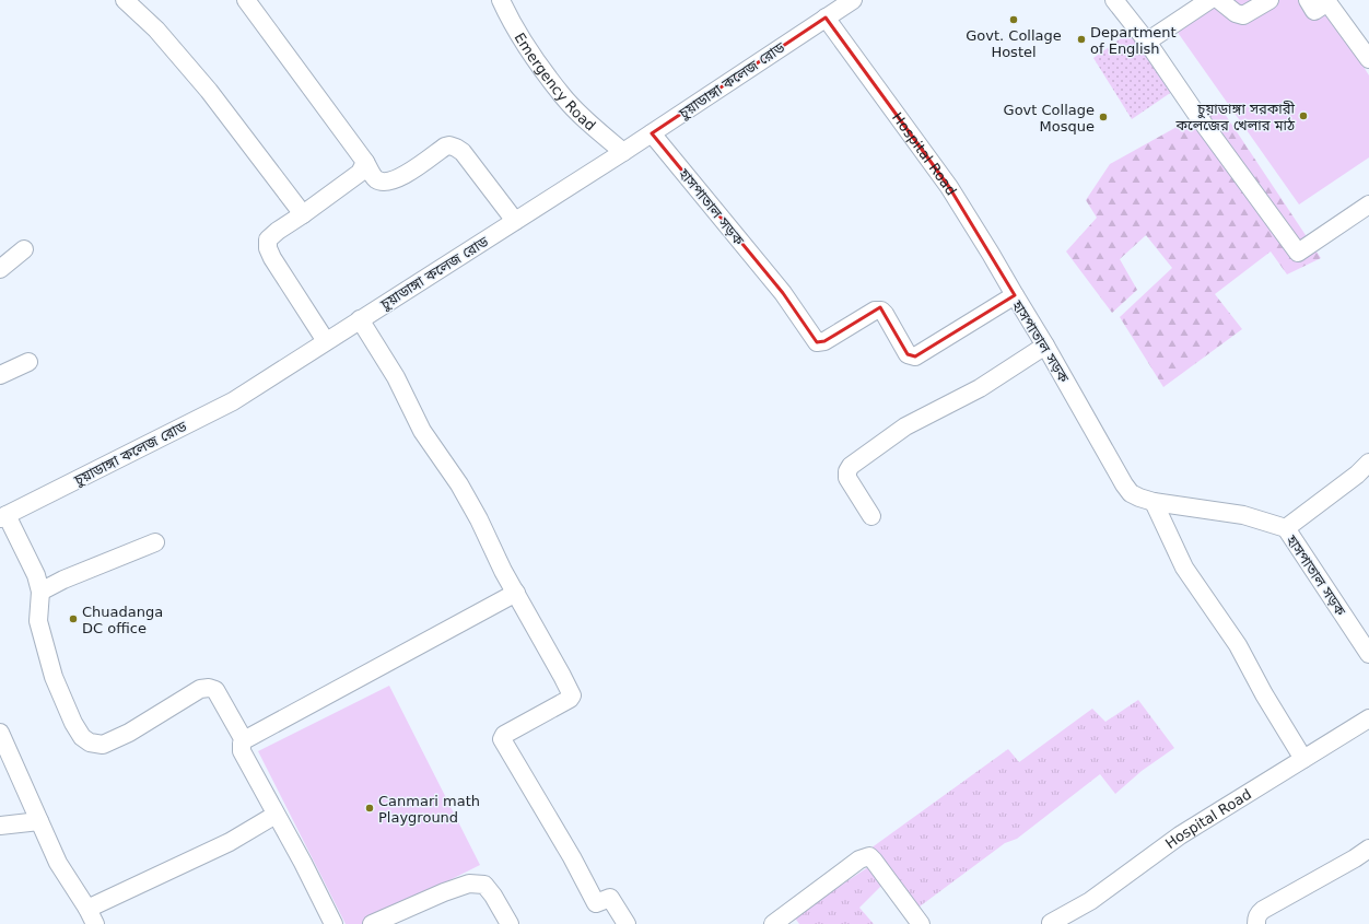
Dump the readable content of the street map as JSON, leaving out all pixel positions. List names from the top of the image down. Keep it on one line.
{"streets":{"street":["Emergency Road","চুয়াডাঙ্গা কলেজ রোড","Hospital Road","হাসপাতাল সড়ক"]},"crossings":[["Emergency Road","চুয়াডাঙ্গা কলেজ রোড"],["চুয়াডাঙ্গা কলেজ রোড","Hospital Road"],["চুয়াডাঙ্গা কলেজ রোড","হাসপাতাল সড়ক"],["Hospital Road","হাসপাতাল সড়ক"]],"places":["Govt. Collage Hostel","Department of English","চুয়াডাঙ্গা সরকারী কলেজের খেলার মাঠ","Govt Collage Mosque","Chuadanga DC office","Canmari math Playground"]}
